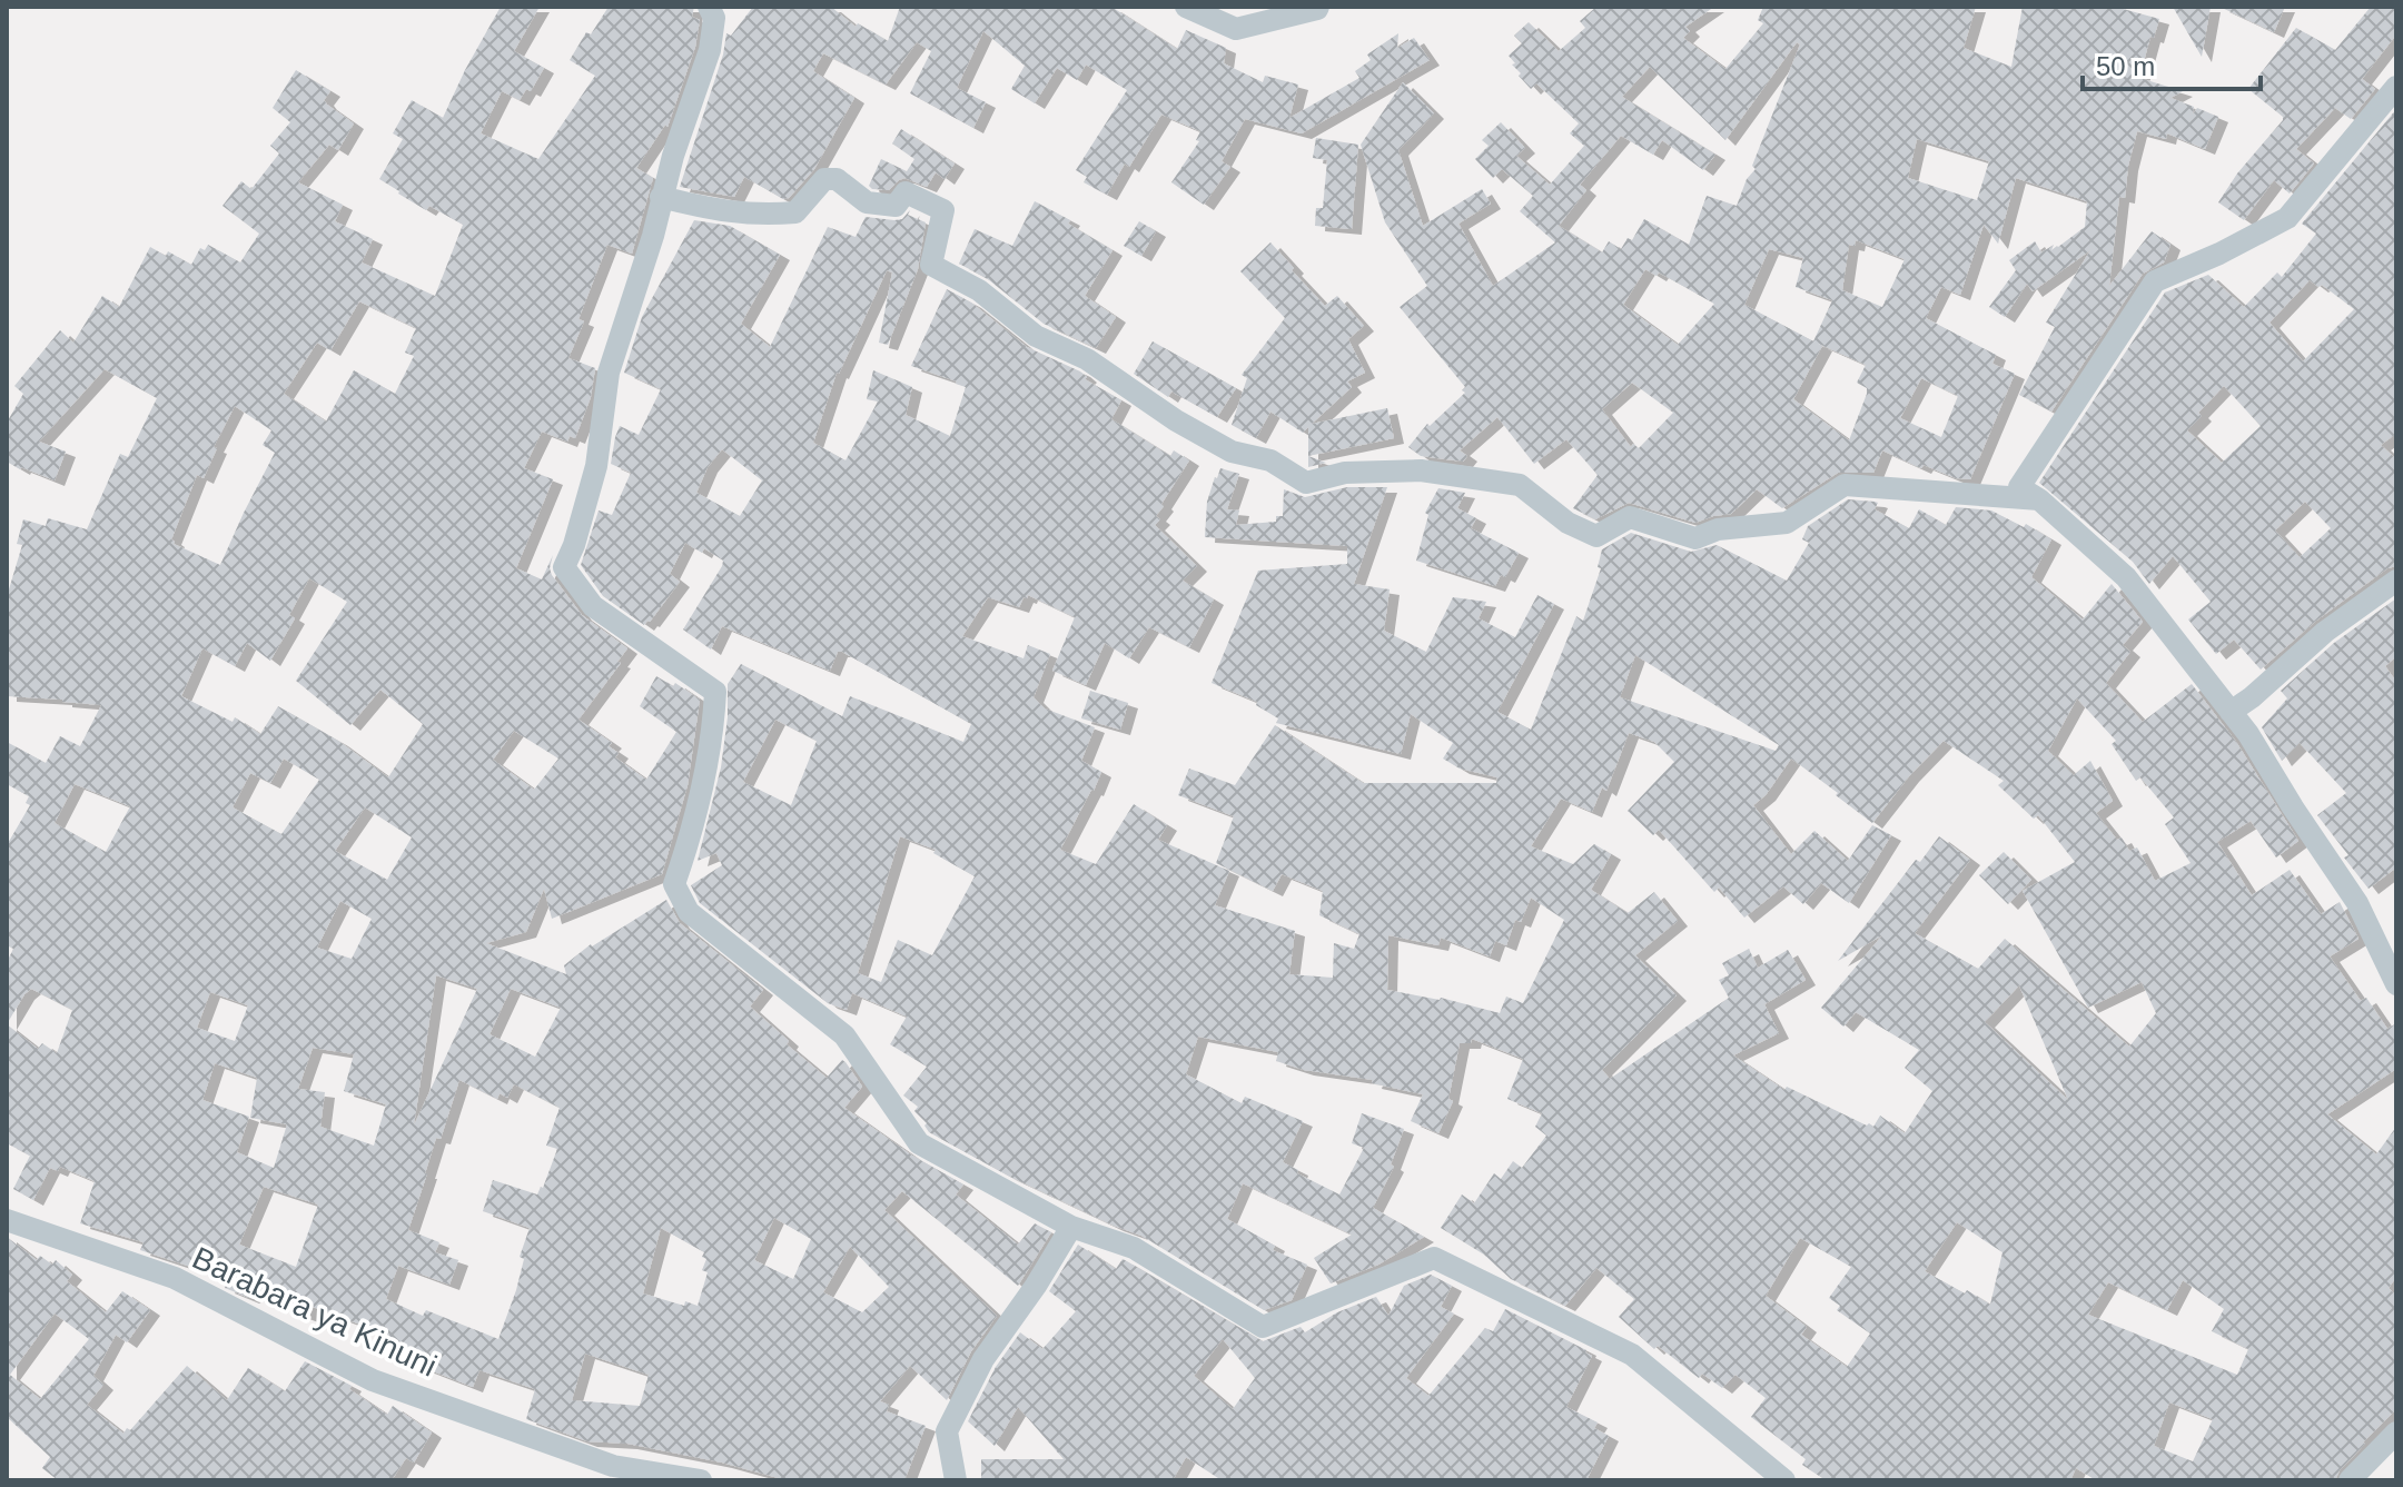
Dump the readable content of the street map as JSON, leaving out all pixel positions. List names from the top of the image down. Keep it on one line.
{"streets":{"street":["Barabara ya Kinuni"]},"scale_bar":"50 m"}
